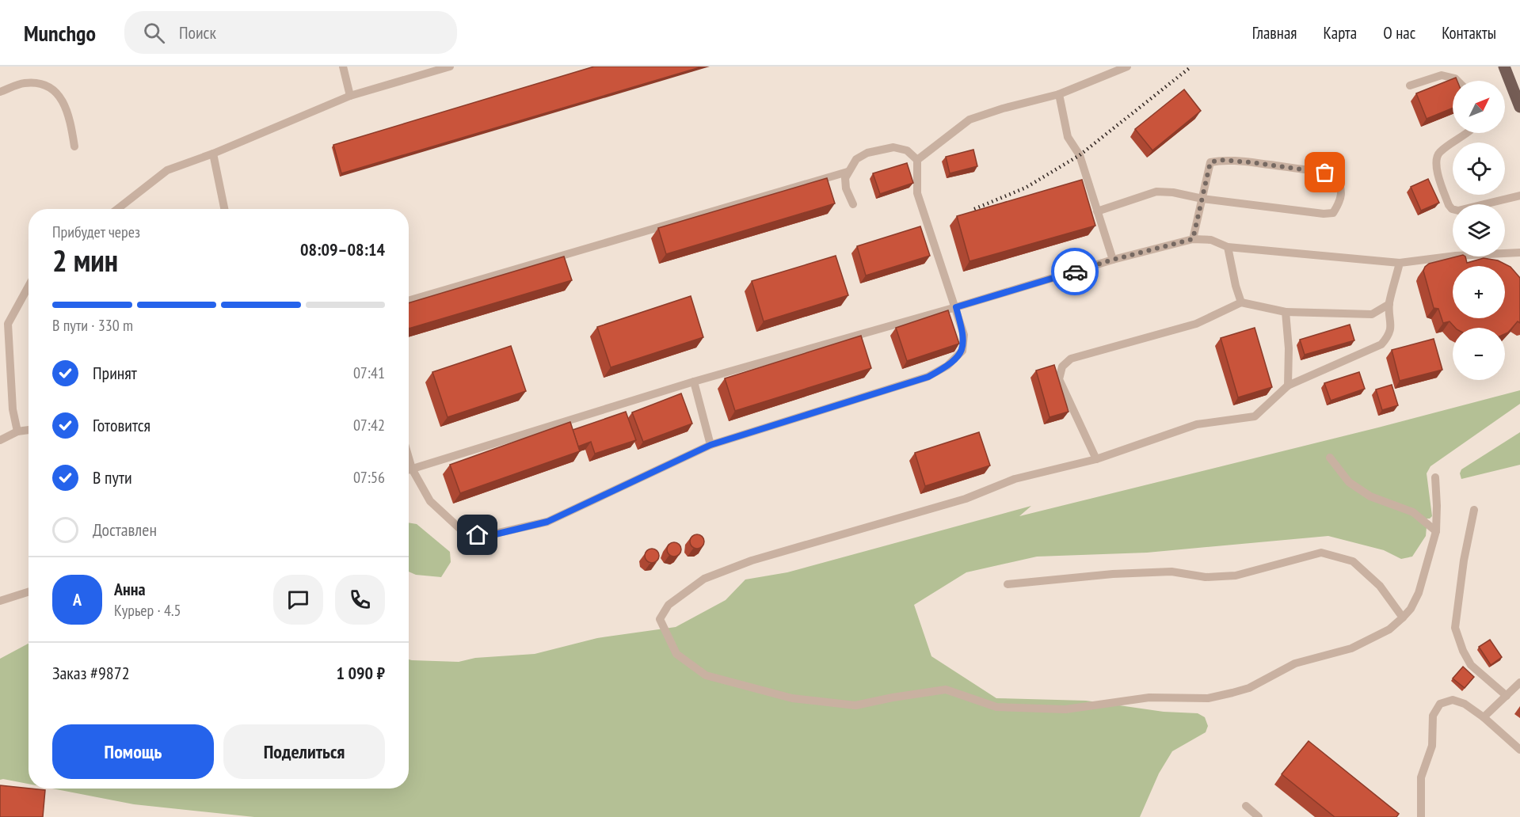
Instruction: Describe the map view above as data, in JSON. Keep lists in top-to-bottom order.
{
  "north": "top right",
  "page": {
    "header": "Munchgo",
    "search": "Поиск",
    "nav": [
      "Главная",
      "Карта",
      "О нас",
      "Контакты"
    ],
    "map_buttons": ["+", "−"],
    "heading": ["2 мин", "Прибудет через", "08:09–08:14"],
    "panel": [
      "Анна",
      "Курьер · 4.5",
      "Заказ #9872",
      "1 090 ₽"
    ],
    "bar": "В пути · 330 m",
    "list": [
      ["Принят", "07:41"],
      ["Готовится", "07:42"],
      ["В пути", "07:56"],
      "Доставлен"
    ],
    "round": "А",
    "buttons": ["Помощь", "Поделиться"]
  }
}
